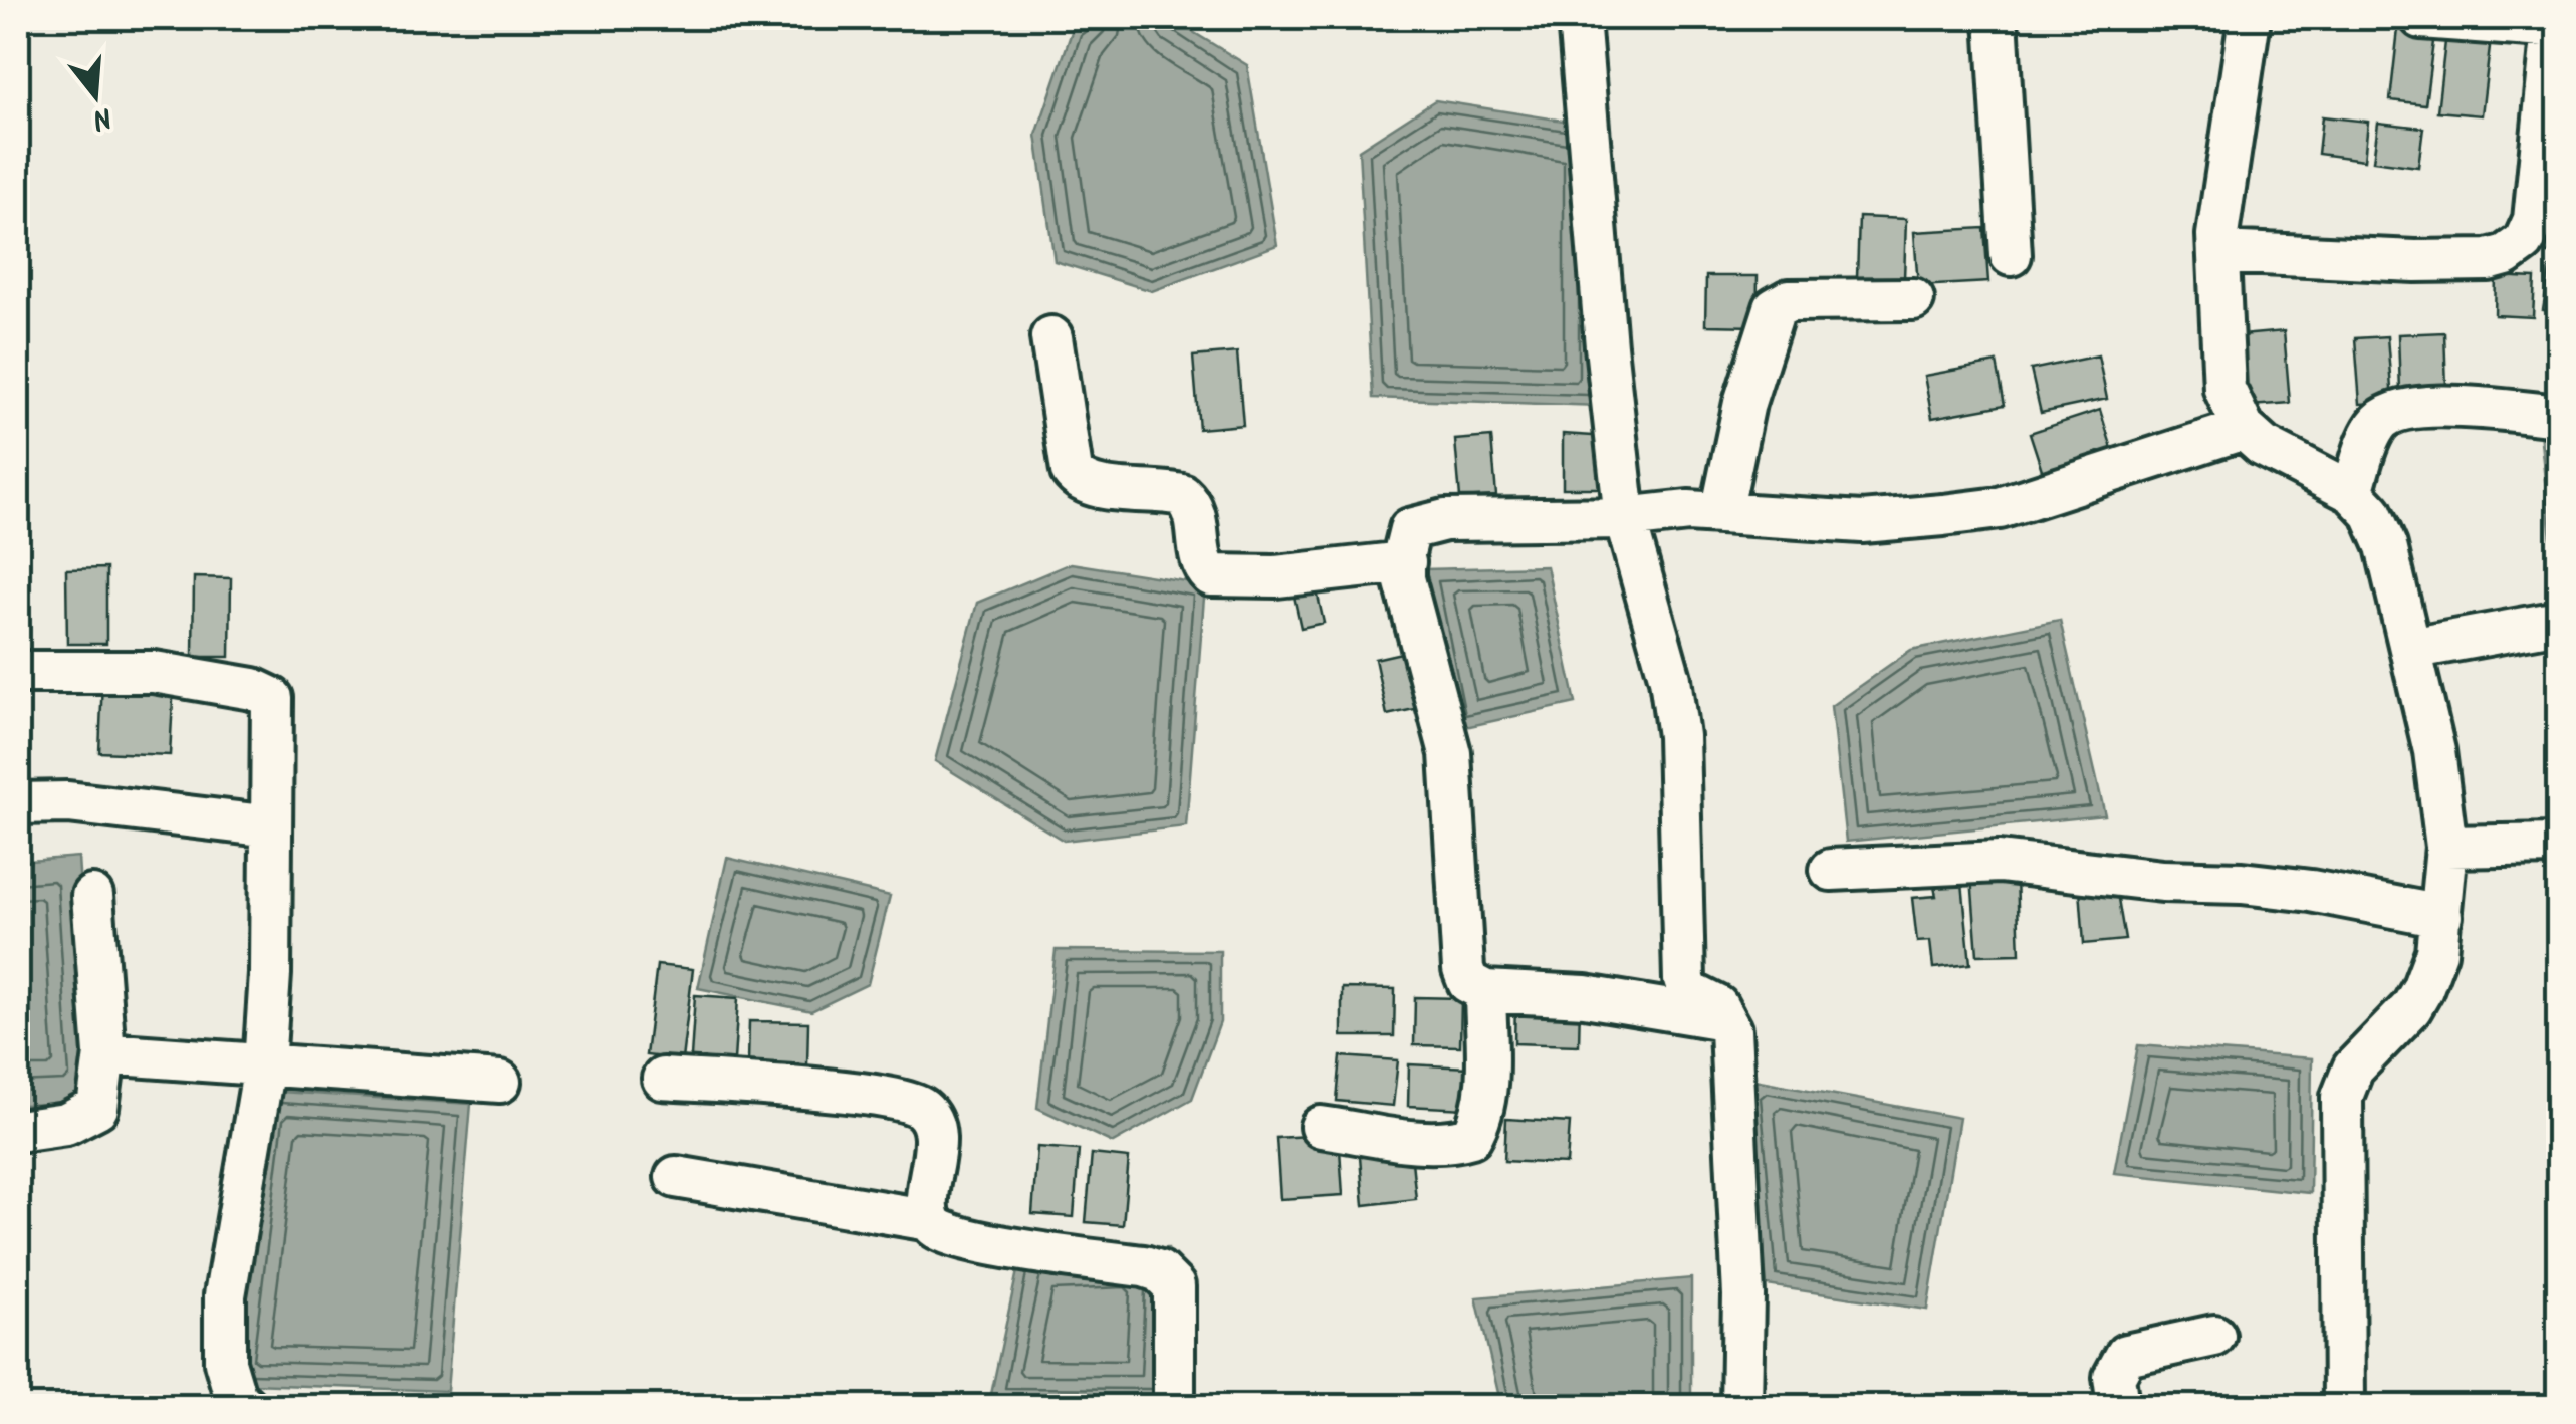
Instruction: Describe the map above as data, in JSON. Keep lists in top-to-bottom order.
{
  "north": "bottom"
}
